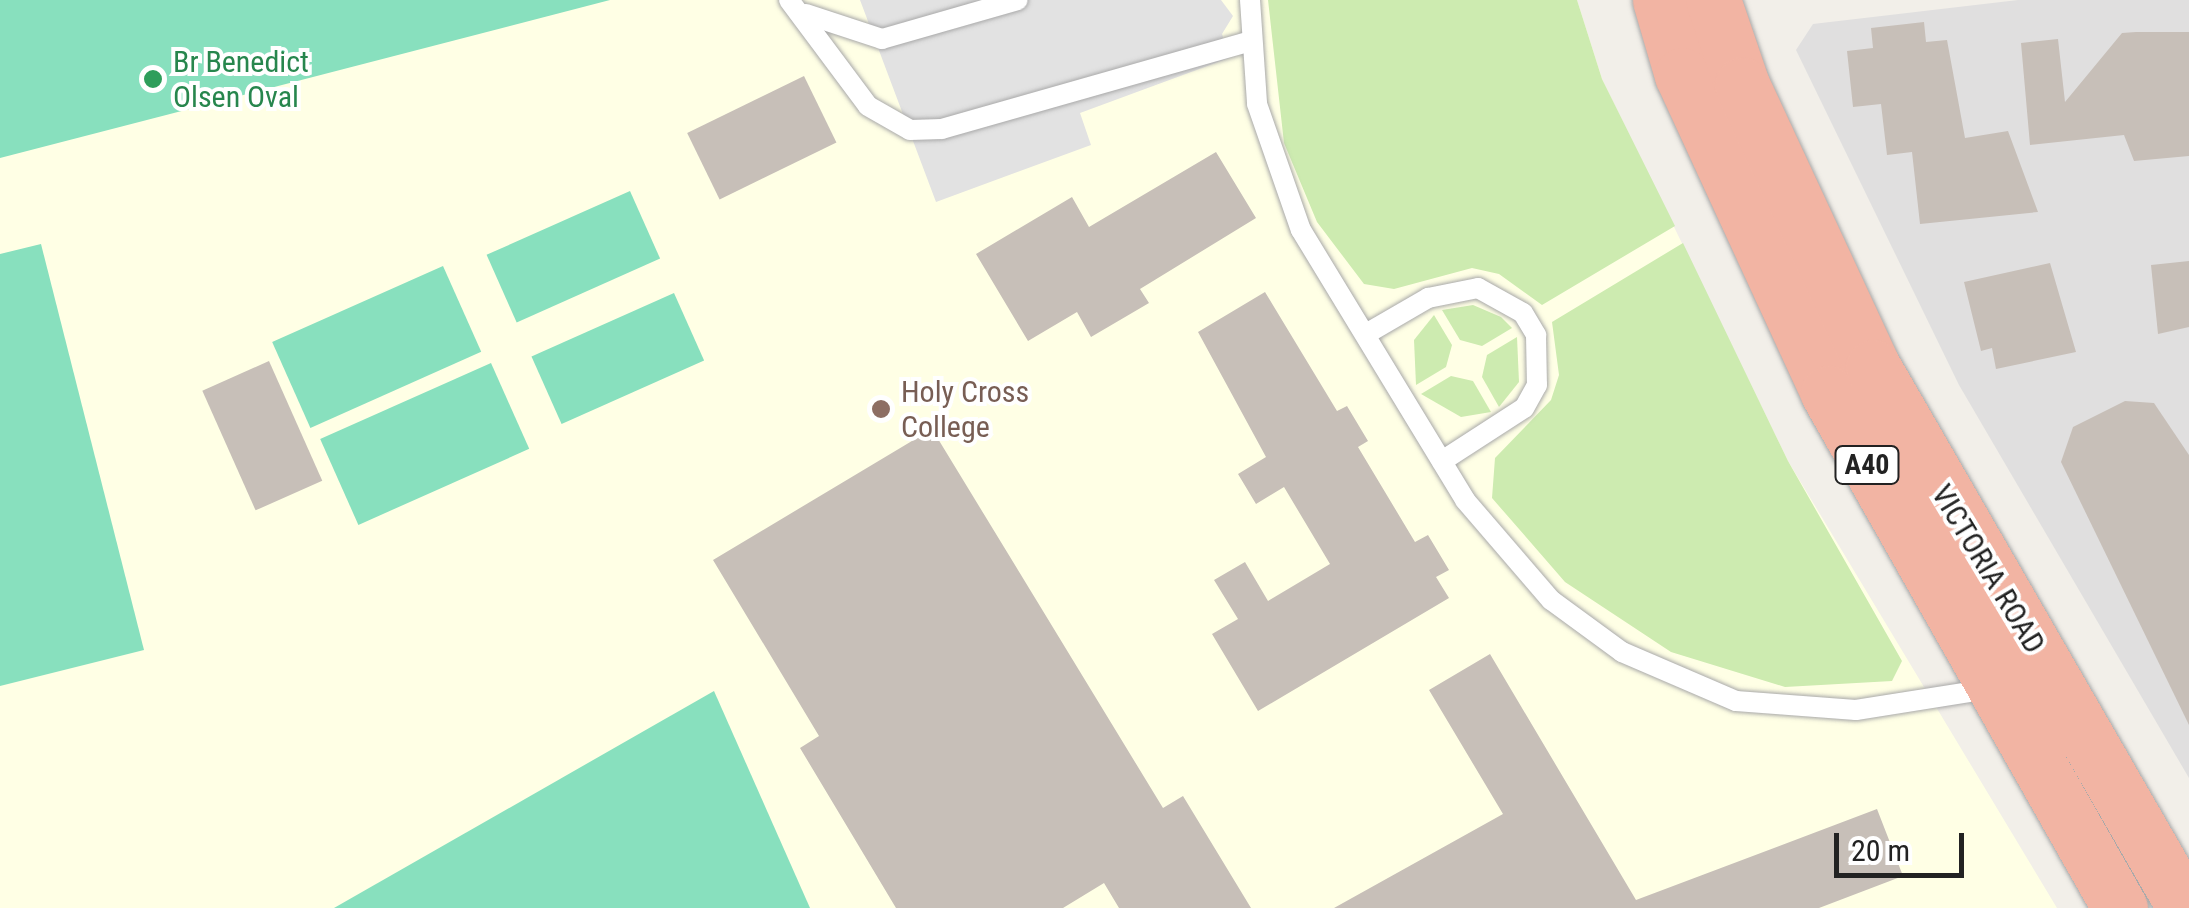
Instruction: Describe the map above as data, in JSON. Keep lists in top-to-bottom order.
{
  "streets": {
    "highway": ["A40", "VICTORIA ROAD"]
  },
  "places": ["Br Benedict Olsen Oval", "Holy Cross College"],
  "scale_bar": "20 m"
}
